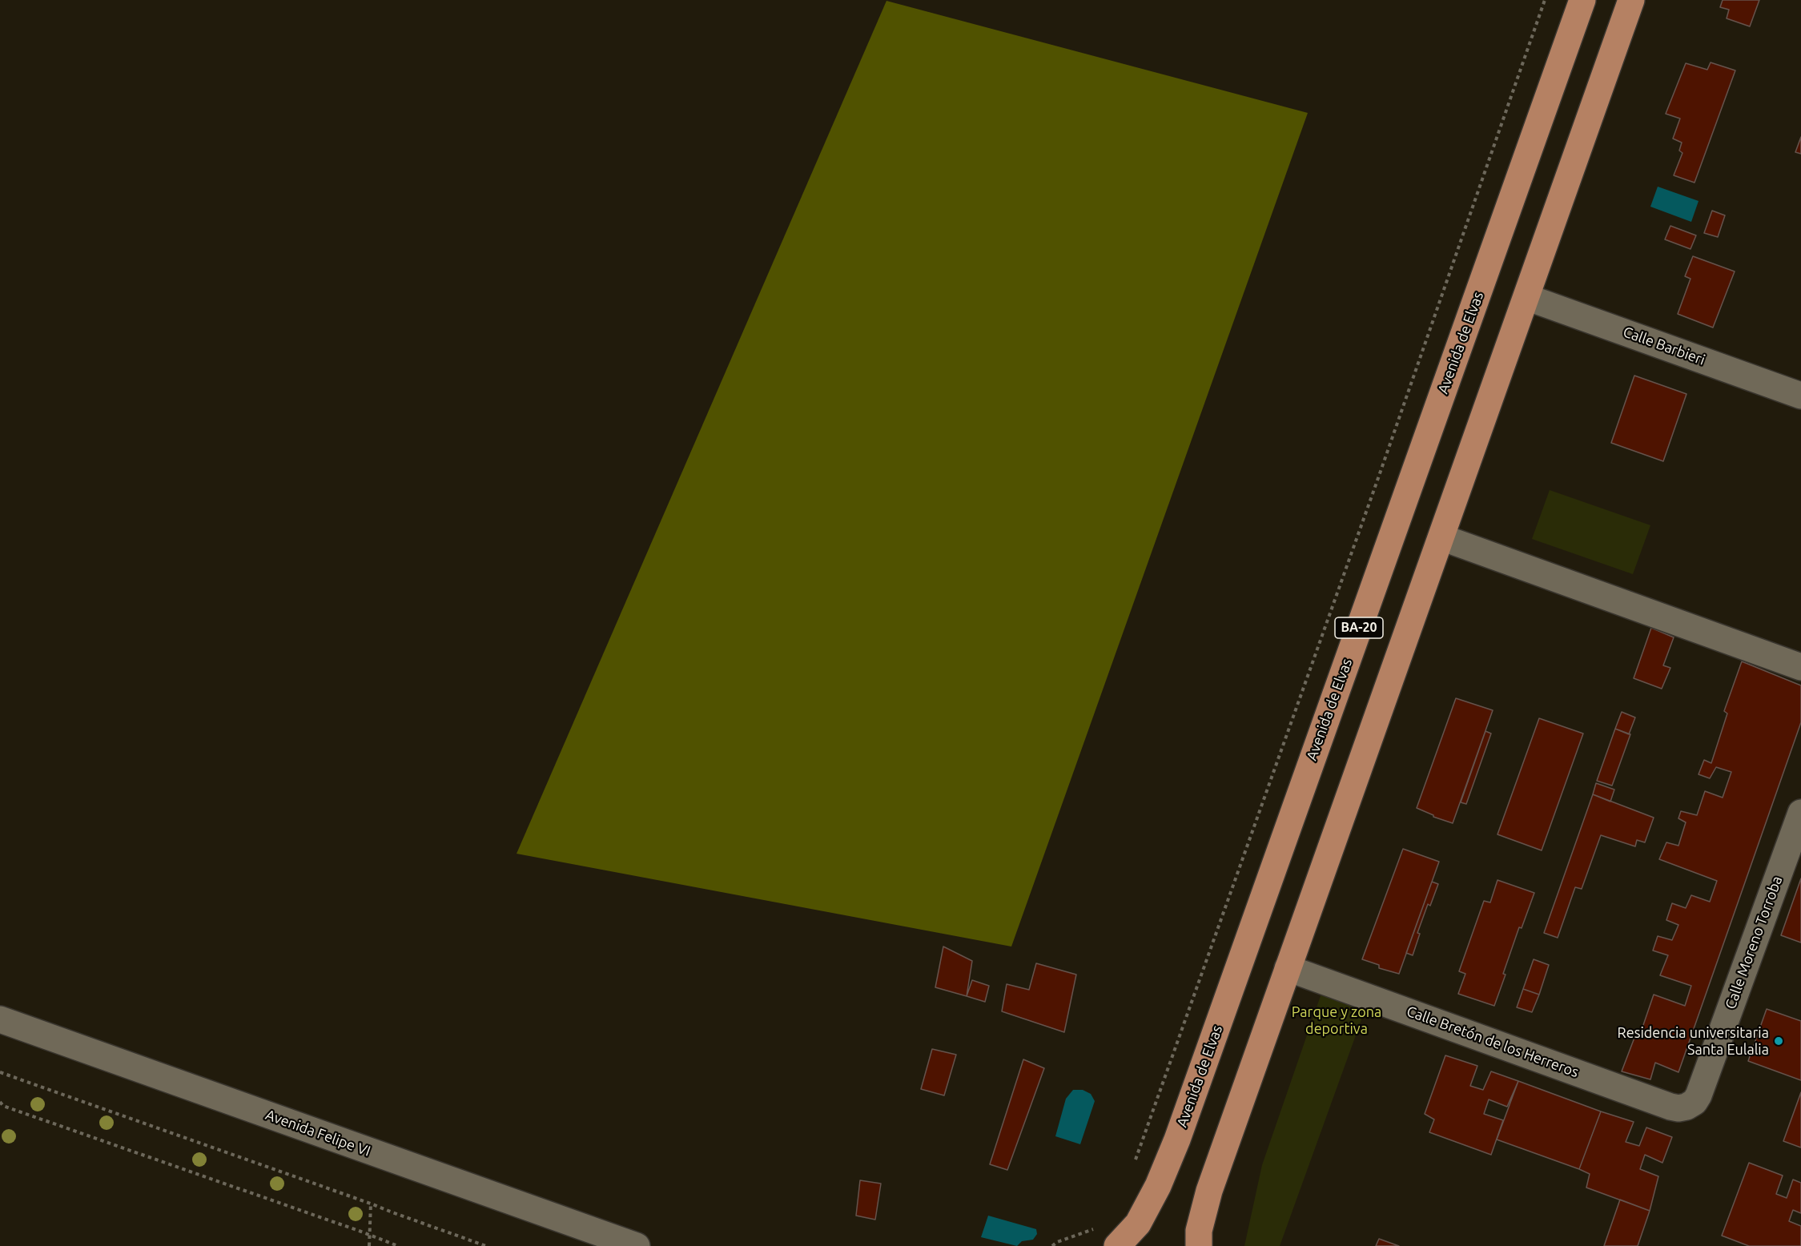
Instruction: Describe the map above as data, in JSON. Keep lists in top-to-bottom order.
{
  "streets": {
    "highway": ["Avenida de Elvas", "BA-20"],
    "street": [
      "Calle Barbieri",
      "Calle Moreno Torroba",
      "Calle Bretón de los Herreros",
      "Avenida Felipe VI"
    ]
  },
  "crossings": [
    ["Calle Barbieri", "BA-20"],
    ["BA-20", "Calle Bretón de los Herreros"],
    ["Calle Moreno Torroba", "Calle Bretón de los Herreros"]
  ],
  "parks": ["Parque y zona deportiva"],
  "places": ["Residencia universitaria Santa Eulalia"]
}
